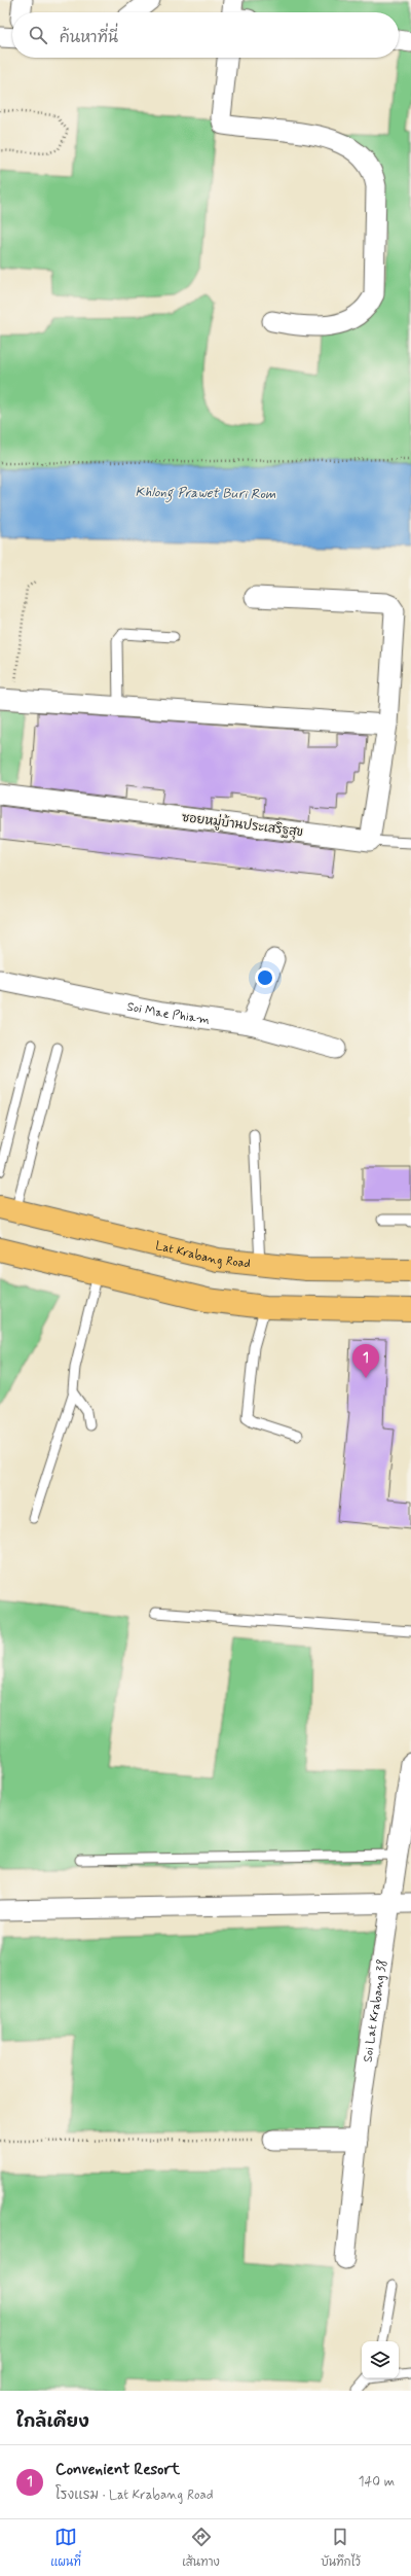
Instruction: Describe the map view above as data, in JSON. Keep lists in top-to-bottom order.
{
  "streets": {
    "main road": ["Lat Krabang Road"],
    "street": ["ซอยหมู่บ้านประเสริฐสุข", "Soi Mae Phiam", "Soi Lat Krabang 38"]
  },
  "water": ["Khlong Prawet Buri Rom"],
  "page": {
    "search": "ค้นหาที่นี่",
    "pins": "1",
    "heading": "ใกล้เคียง",
    "list": [
      {
        "mark": "1",
        "name": "Convenient Resort",
        "note": "โรงแรม · Lat Krabang Road",
        "value": "140 m"
      }
    ],
    "nav": ["แผนที่", "เส้นทาง", "บันทึกไว้"]
  }
}
